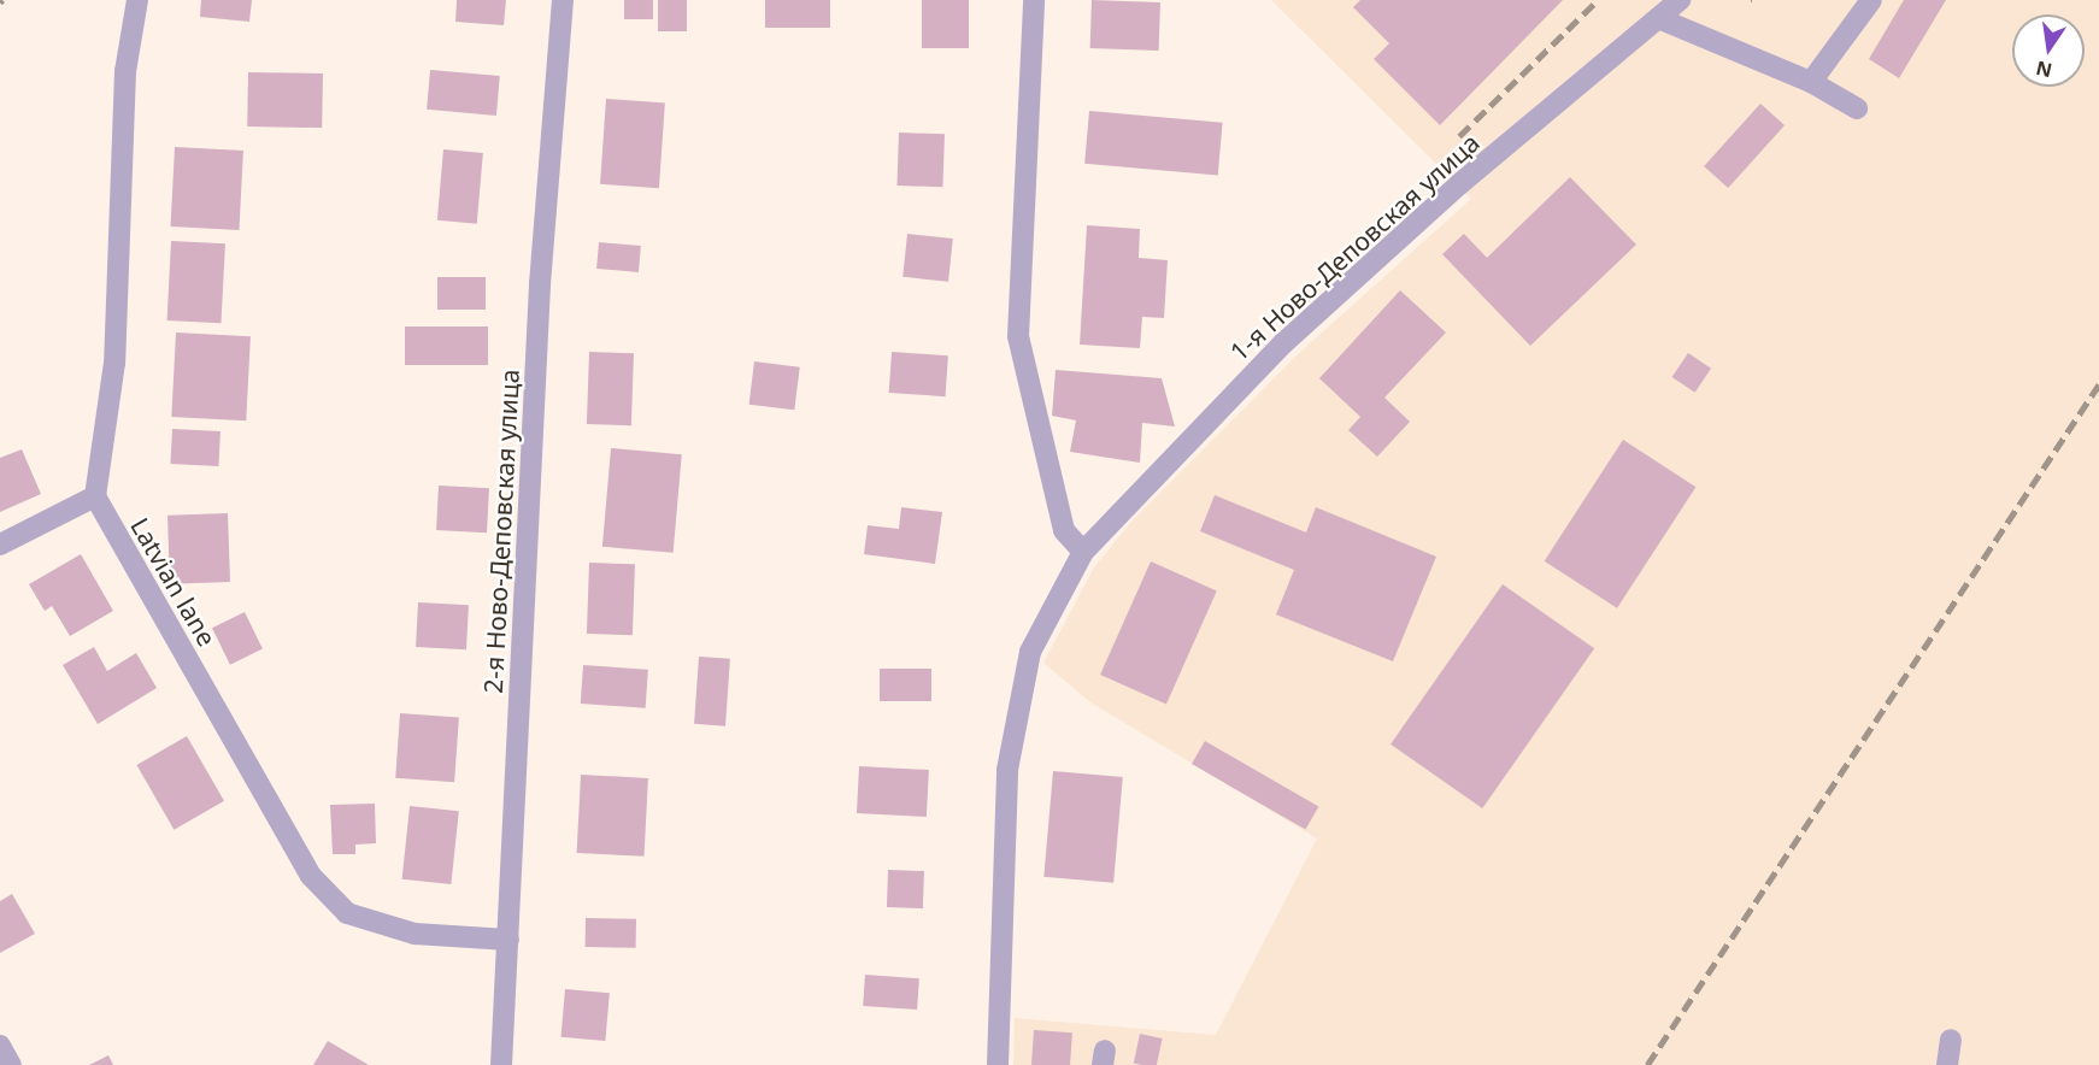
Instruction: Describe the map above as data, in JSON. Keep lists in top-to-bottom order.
{
  "streets": {
    "street": ["1-я Ново-Деповская улица", "2-я Ново-Деповская улица", "Latvian lane"]
  },
  "crossings": [
    ["2-я Ново-Деповская улица", "Latvian lane"]
  ],
  "north": "bottom"
}
